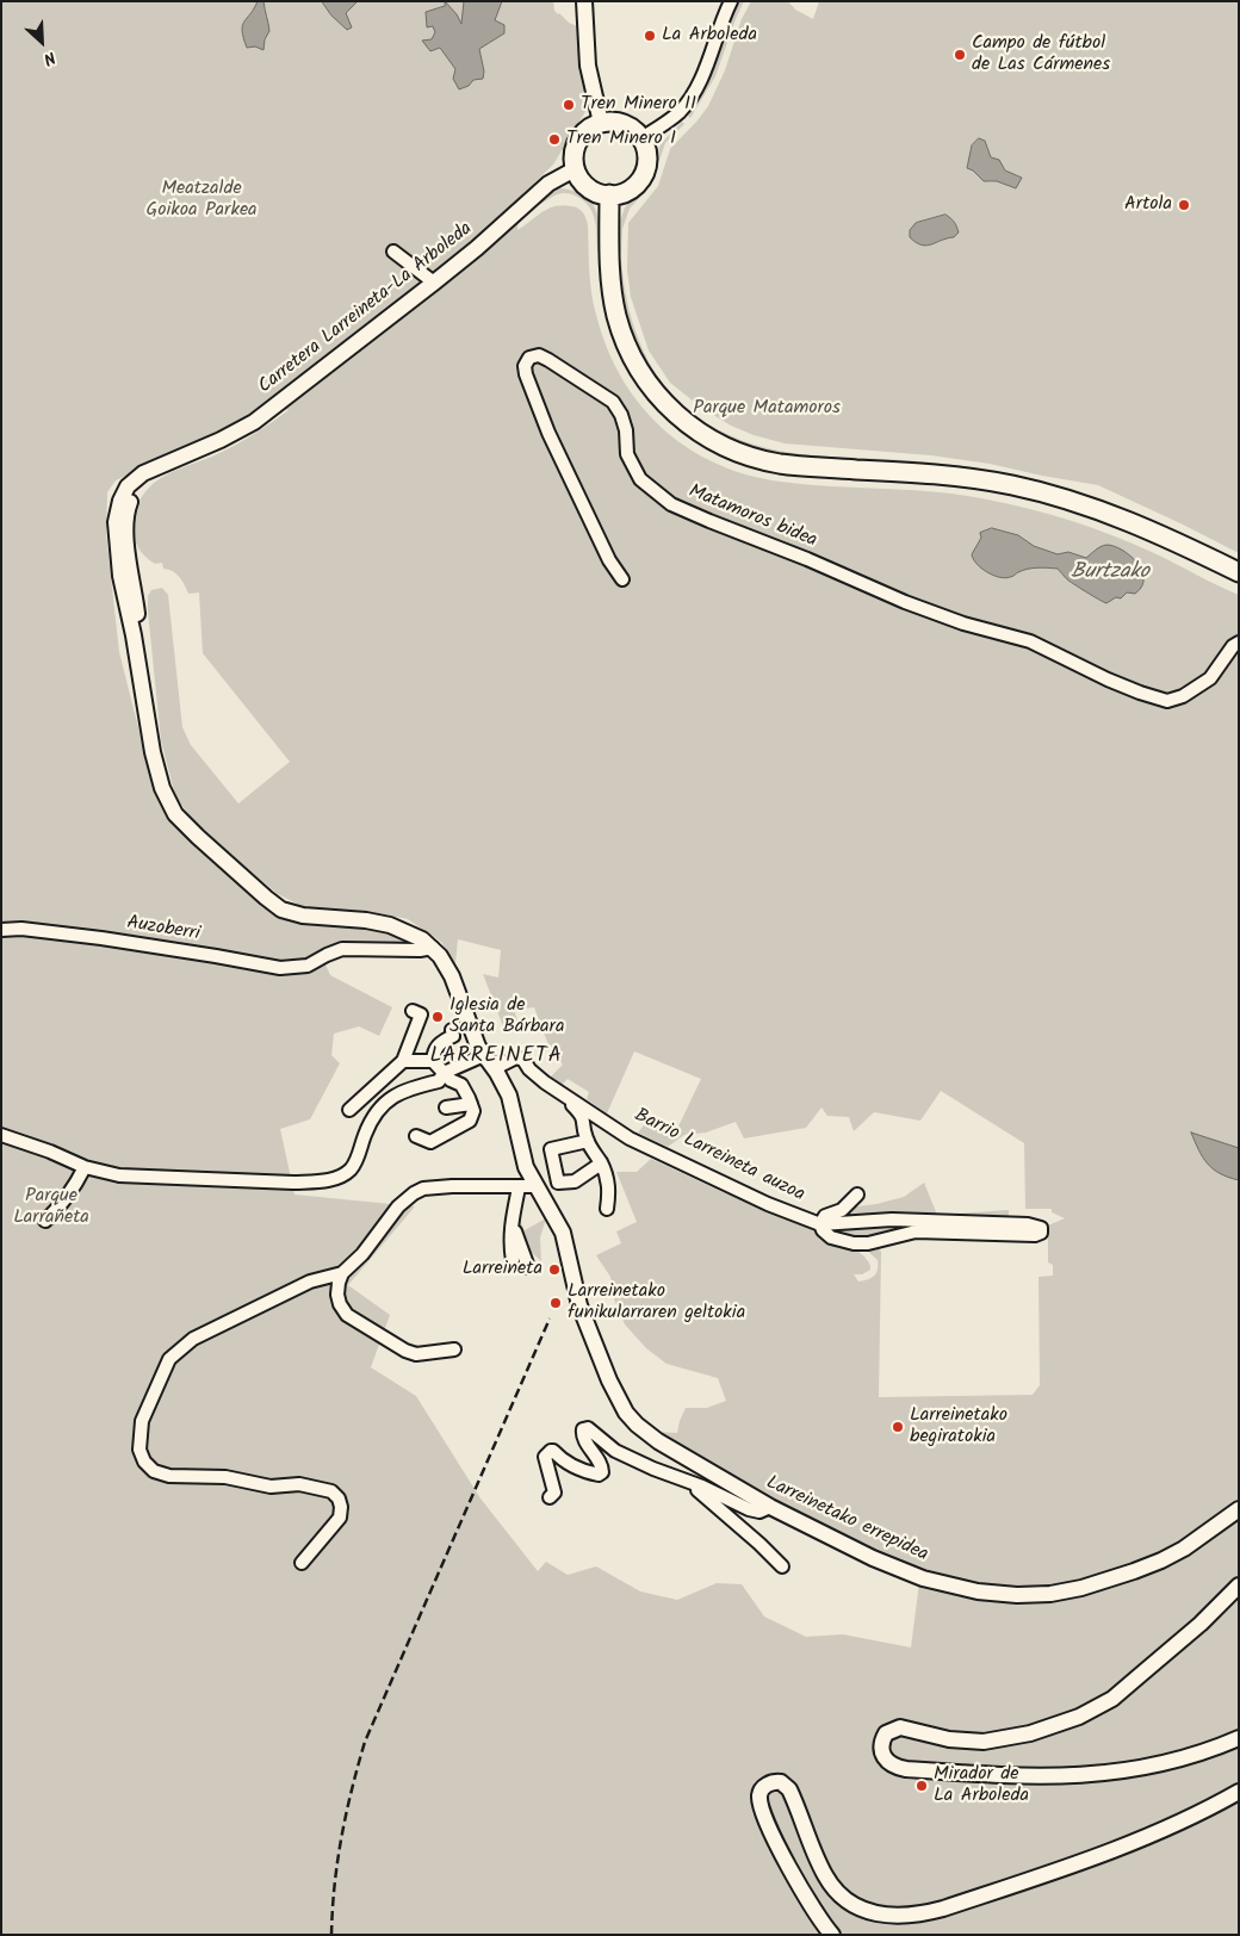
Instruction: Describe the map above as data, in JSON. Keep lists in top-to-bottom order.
{
  "streets": {
    "street": [
      "Carretera Larreineta-La Arboleda",
      "Matamoros bidea",
      "Auzoberri",
      "Barrio Larreineta auzoa",
      "Larreinetako errepidea"
    ]
  },
  "crossings": [
    ["Carretera Larreineta-La Arboleda", "Auzoberri"]
  ],
  "districts": ["LARREINETA"],
  "water": ["Burtzako"],
  "parks": ["Meatzalde Goikoa Parkea", "Parque Matamoros", "Parque Larrañeta"],
  "places": [
    "La Arboleda",
    "Campo de fútbol de Las Cármenes",
    "Tren Minero II",
    "Tren Minero I",
    "Artola",
    "Iglesia de Santa Bárbara",
    "Larreineta",
    "Larreinetako funikularraren geltokia",
    "Larreinetako begiratokia",
    "Mirador de La Arboleda"
  ],
  "north": "bottom right"
}
